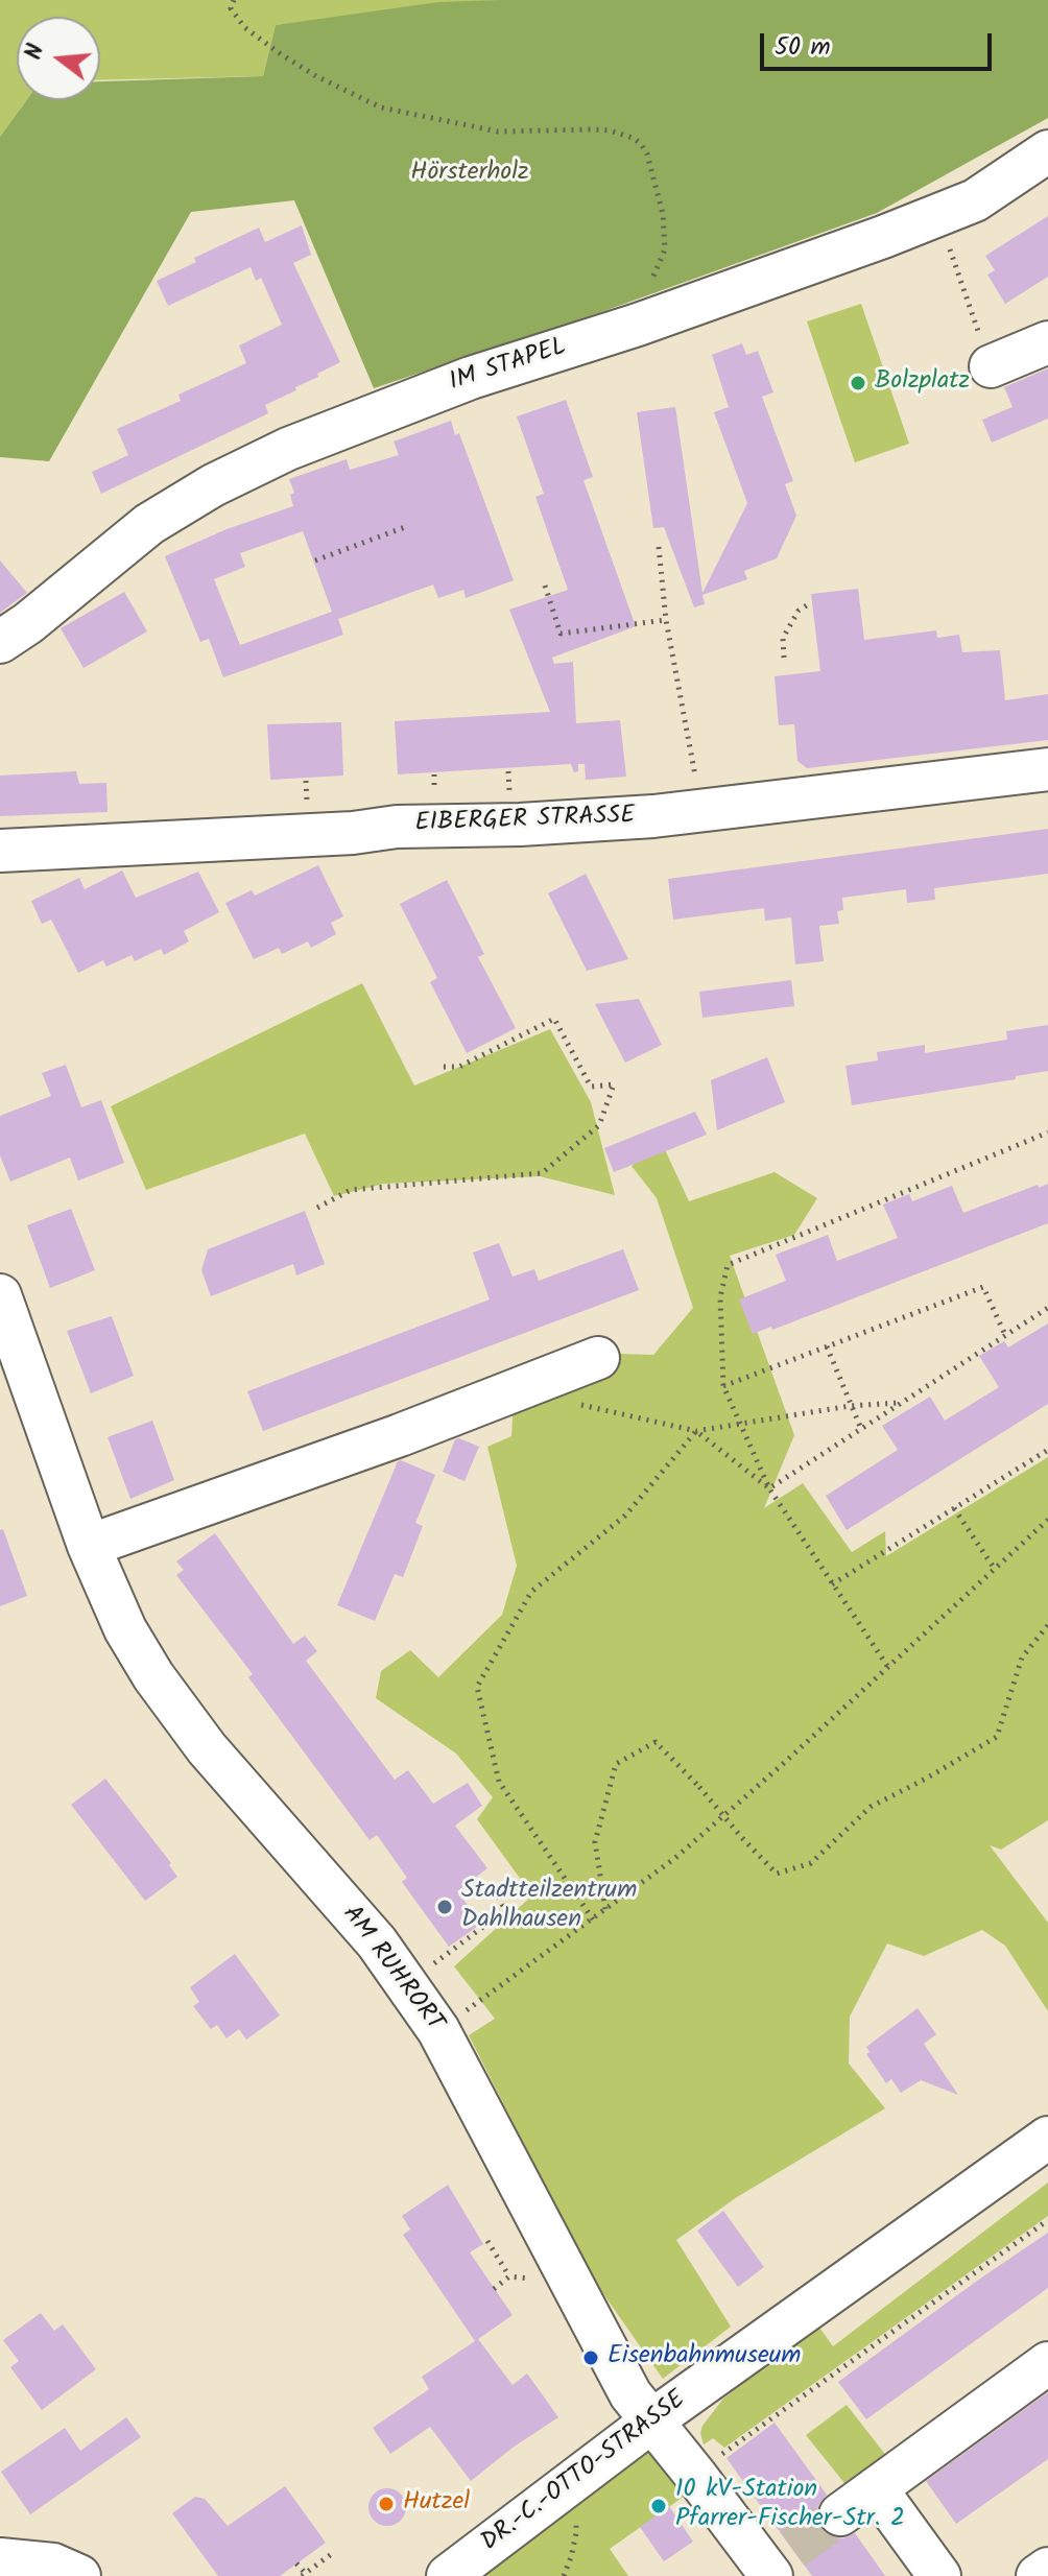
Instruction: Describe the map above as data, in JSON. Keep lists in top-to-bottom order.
{
  "streets": {
    "street": [
      "IM STAPEL",
      "EIBERGER STRASSE",
      "AM RUHRORT",
      "DR.-C.-OTTO-STRASSE"
    ]
  },
  "crossings": [
    ["AM RUHRORT", "DR.-C.-OTTO-STRASSE"]
  ],
  "parks": ["Hörsterholz"],
  "places": [
    "Bolzplatz",
    "Stadtteilzentrum Dahlhausen",
    "Eisenbahnmuseum",
    "Hutzel",
    "10 kV-Station Pfarrer-Fischer-Str. 2"
  ],
  "scale_bar": "50 m",
  "north": "left"
}
